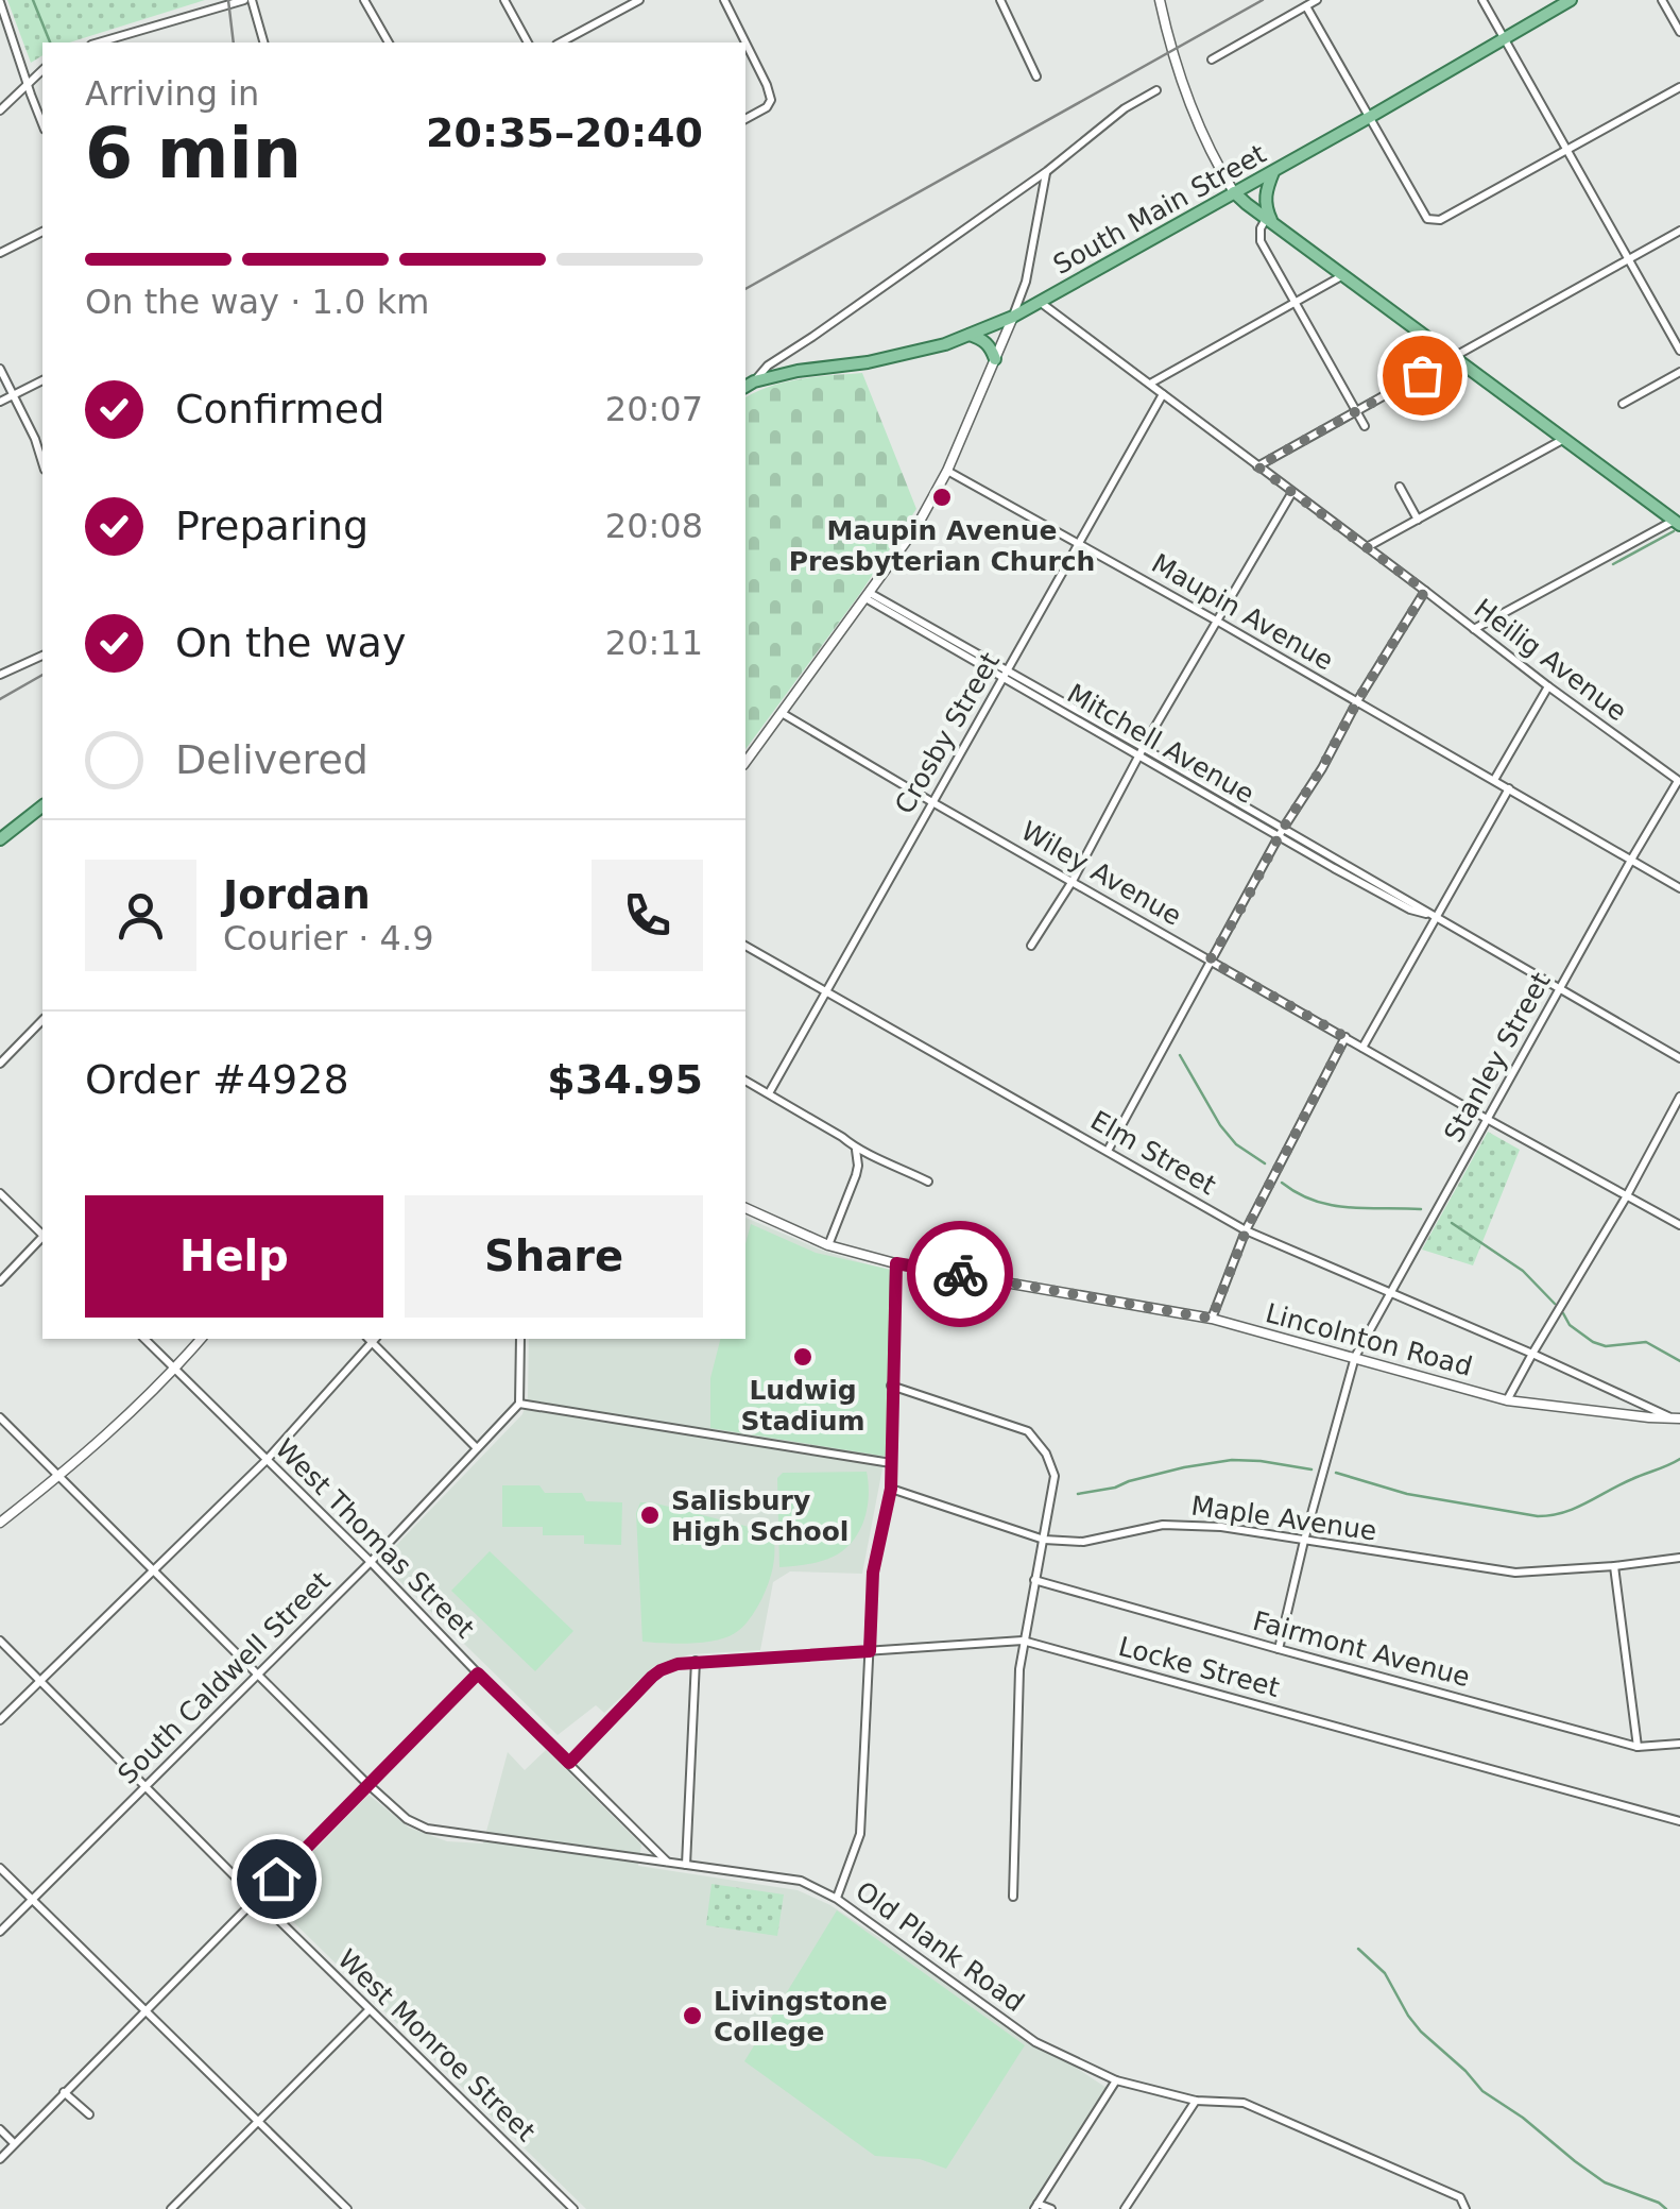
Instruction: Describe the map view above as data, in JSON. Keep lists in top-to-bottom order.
{
  "streets": {
    "main road": ["South Main Street"],
    "street": [
      "Maupin Avenue",
      "Heilig Avenue",
      "Crosby Street",
      "Mitchell Avenue",
      "Wiley Avenue",
      "Stanley Street",
      "Elm Street",
      "Lincolnton Road",
      "Maple Avenue",
      "West Thomas Street",
      "Fairmont Avenue",
      "Locke Street",
      "South Caldwell Street",
      "Old Plank Road",
      "West Monroe Street"
    ]
  },
  "crossings": [
    ["South Main Street", "Heilig Avenue"],
    ["Maupin Avenue", "Crosby Street"],
    ["Maupin Avenue", "Stanley Street"],
    ["Heilig Avenue", "Crosby Street"],
    ["Heilig Avenue", "Stanley Street"],
    ["Crosby Street", "Mitchell Avenue"],
    ["Crosby Street", "Wiley Avenue"],
    ["Crosby Street", "Elm Street"],
    ["Mitchell Avenue", "Stanley Street"],
    ["Wiley Avenue", "Stanley Street"],
    ["Stanley Street", "Elm Street"],
    ["Stanley Street", "Lincolnton Road"],
    ["Stanley Street", "Maple Avenue"],
    ["Stanley Street", "Fairmont Avenue"],
    ["Elm Street", "Lincolnton Road"],
    ["West Thomas Street", "South Caldwell Street"],
    ["West Thomas Street", "Old Plank Road"],
    ["South Caldwell Street", "Old Plank Road"],
    ["South Caldwell Street", "West Monroe Street"]
  ],
  "places": [
    "Maupin Avenue Presbyterian Church",
    "Ludwig Stadium",
    "Salisbury High School",
    "Livingstone College"
  ],
  "page": {
    "heading": ["6 min", "Arriving in", "20:35–20:40"],
    "panel": [
      "Jordan",
      "Courier · 4.9",
      "Order #4928",
      "$34.95"
    ],
    "bar": "On the way · 1.0 km",
    "list": [
      ["Confirmed", "20:07"],
      ["Preparing", "20:08"],
      ["On the way", "20:11"],
      "Delivered"
    ],
    "buttons": ["Help", "Share"]
  }
}
